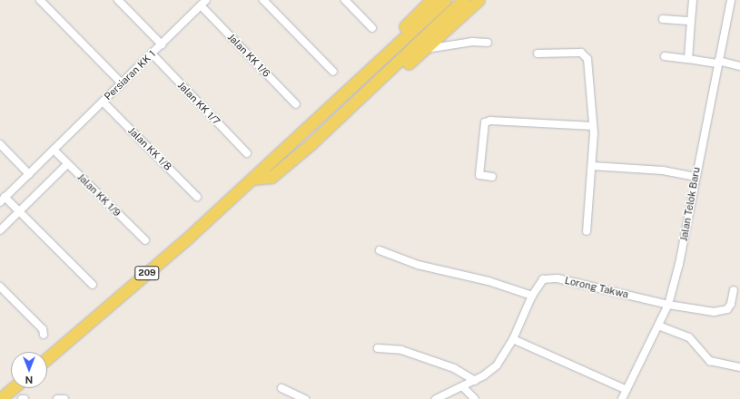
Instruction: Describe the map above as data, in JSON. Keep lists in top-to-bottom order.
{
  "streets": {
    "main road": ["209"],
    "street": [
      "Jalan KK 1/6",
      "Persiaran KK 1",
      "Jalan KK 1/7",
      "Jalan KK 1/8",
      "Jalan KK 1/9",
      "Jalan Telok Baru",
      "Lorong Takwa"
    ]
  },
  "crossings": [
    ["Jalan KK 1/6", "Persiaran KK 1"],
    ["Persiaran KK 1", "Jalan KK 1/7"],
    ["Persiaran KK 1", "Jalan KK 1/8"],
    ["Persiaran KK 1", "Jalan KK 1/9"],
    ["Jalan Telok Baru", "Lorong Takwa"]
  ],
  "north": "bottom"
}
